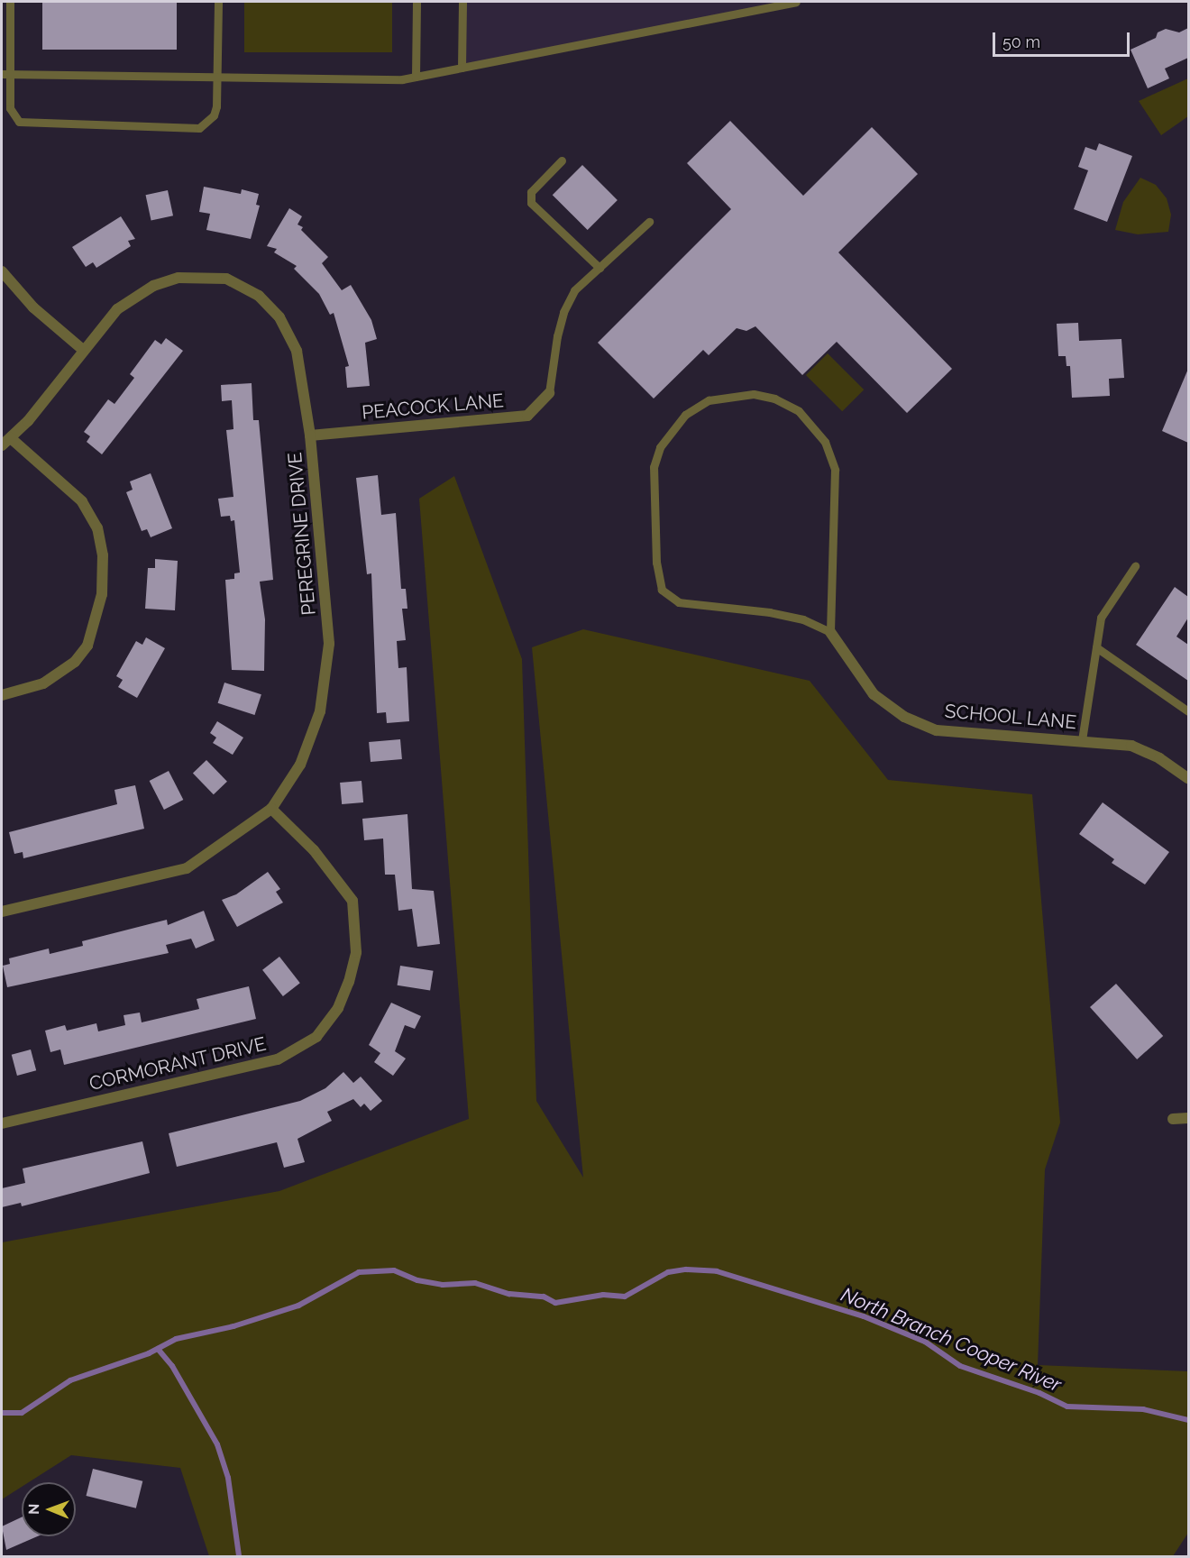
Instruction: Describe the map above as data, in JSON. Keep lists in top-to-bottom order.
{
  "streets": {
    "street": [
      "PEACOCK LANE",
      "PEREGRINE DRIVE",
      "SCHOOL LANE",
      "CORMORANT DRIVE"
    ]
  },
  "crossings": [
    ["PEACOCK LANE", "PEREGRINE DRIVE"],
    ["PEREGRINE DRIVE", "CORMORANT DRIVE"]
  ],
  "water": ["North Branch Cooper River"],
  "scale_bar": "50 m",
  "north": "left"
}
